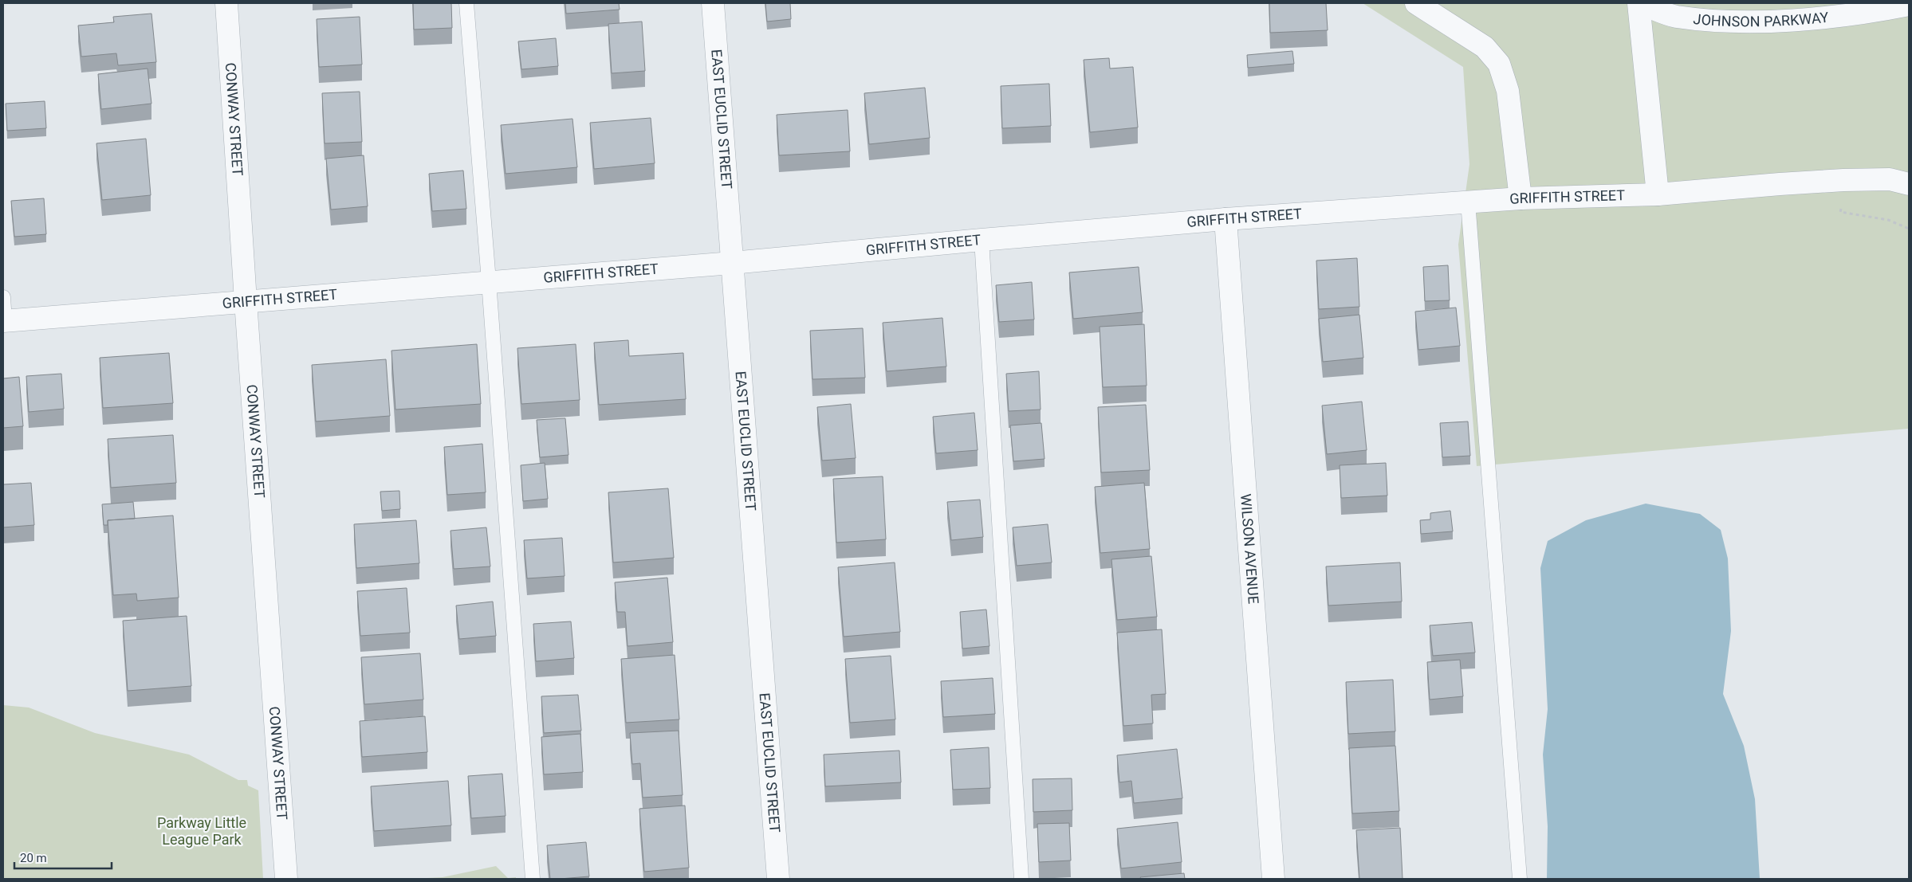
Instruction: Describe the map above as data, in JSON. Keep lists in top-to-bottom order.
{
  "streets": {
    "street": [
      "JOHNSON PARKWAY",
      "CONWAY STREET",
      "EAST EUCLID STREET",
      "GRIFFITH STREET",
      "WILSON AVENUE"
    ]
  },
  "crossings": [
    ["CONWAY STREET", "GRIFFITH STREET"],
    ["EAST EUCLID STREET", "GRIFFITH STREET"],
    ["GRIFFITH STREET", "WILSON AVENUE"]
  ],
  "parks": ["Parkway Little League Park"],
  "scale_bar": "20 m"
}
